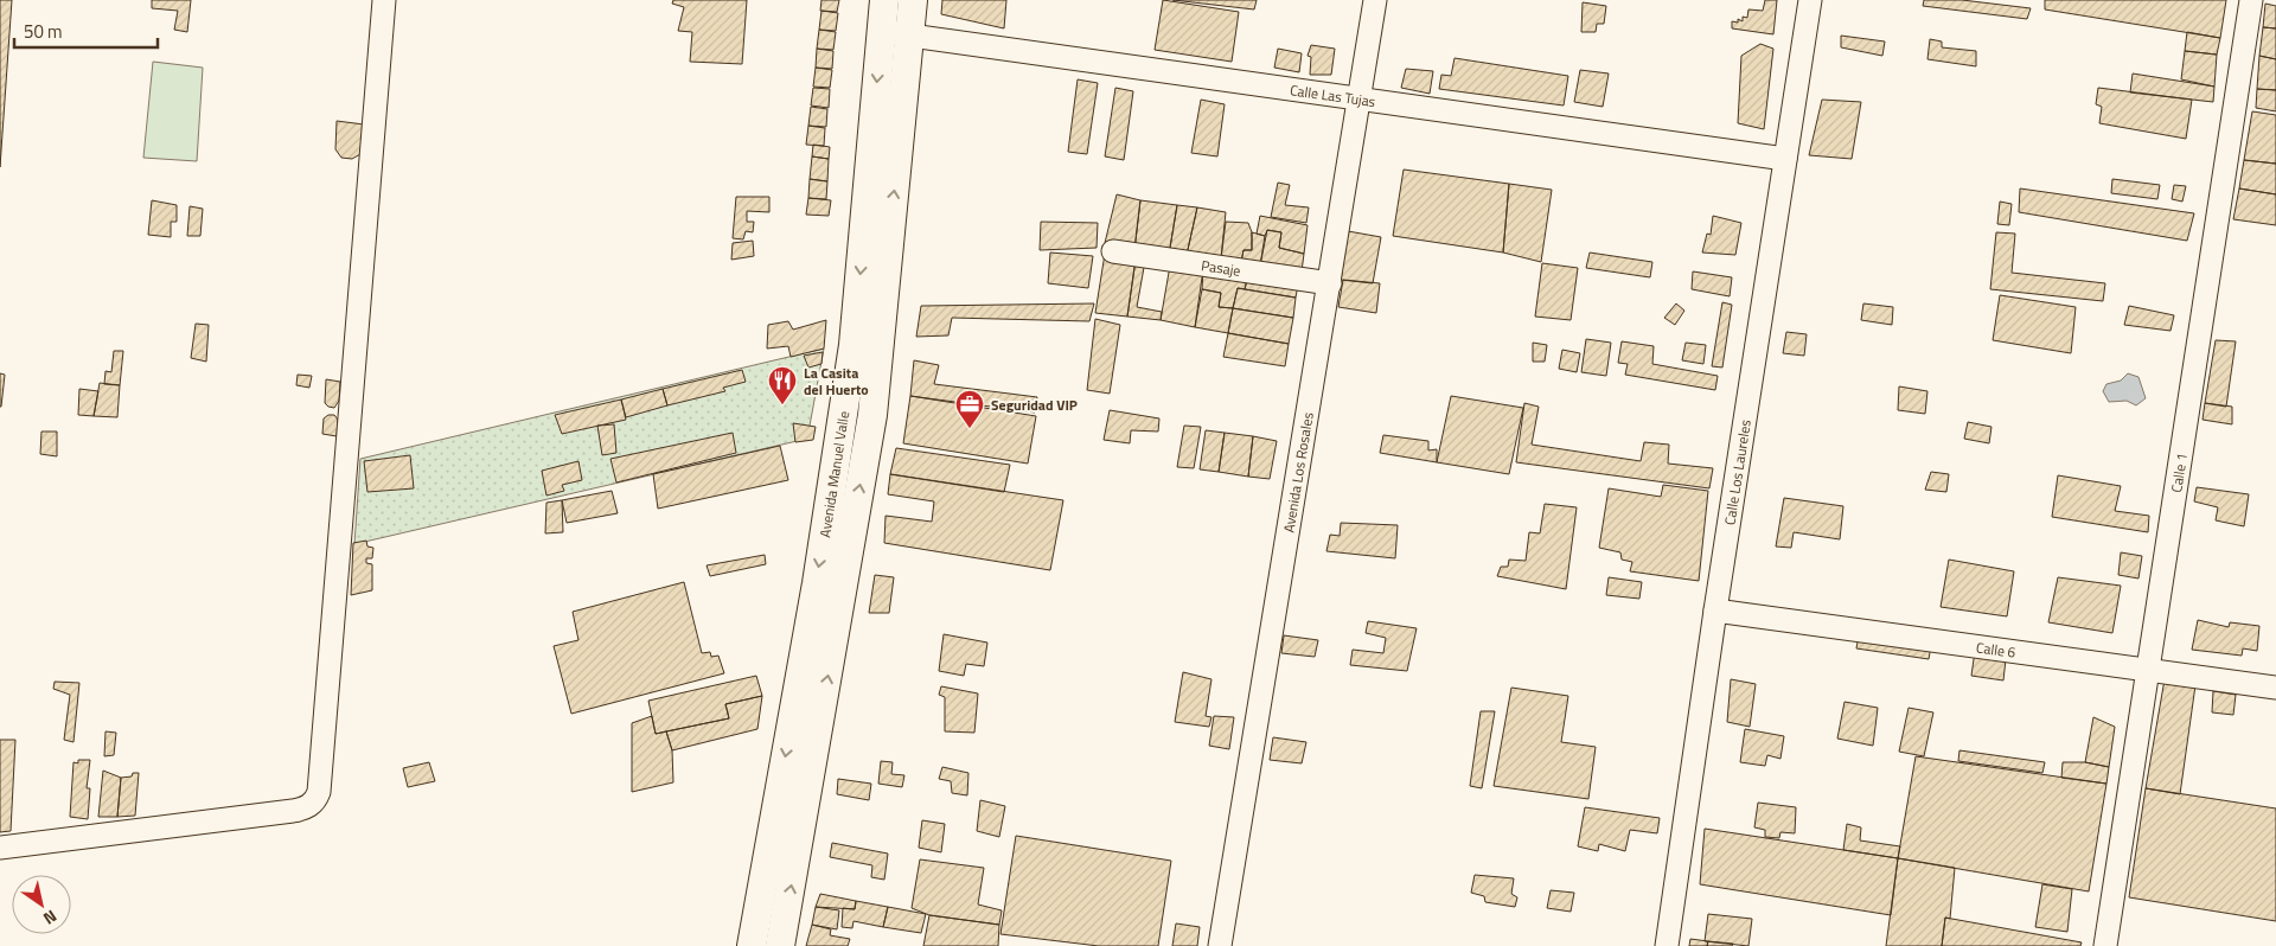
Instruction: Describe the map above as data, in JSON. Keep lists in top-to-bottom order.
{
  "streets": {
    "main road": ["Avenida Manuel Valle"],
    "street": [
      "Calle Las Tujas",
      "Pasaje",
      "Avenida Los Rosales",
      "Calle Los Laureles",
      "Calle 1",
      "Calle 6"
    ]
  },
  "crossings": [
    ["Calle Las Tujas", "Avenida Los Rosales"],
    ["Calle Las Tujas", "Calle Los Laureles"],
    ["Calle Las Tujas", "Avenida Manuel Valle"],
    ["Pasaje", "Avenida Los Rosales"],
    ["Calle Los Laureles", "Calle 6"],
    ["Calle 1", "Calle 6"]
  ],
  "places": {
    "restaurant": ["La Casita del Huerto"],
    "office": ["Seguridad VIP"]
  },
  "scale_bar": "50 m",
  "north": "bottom right"
}
